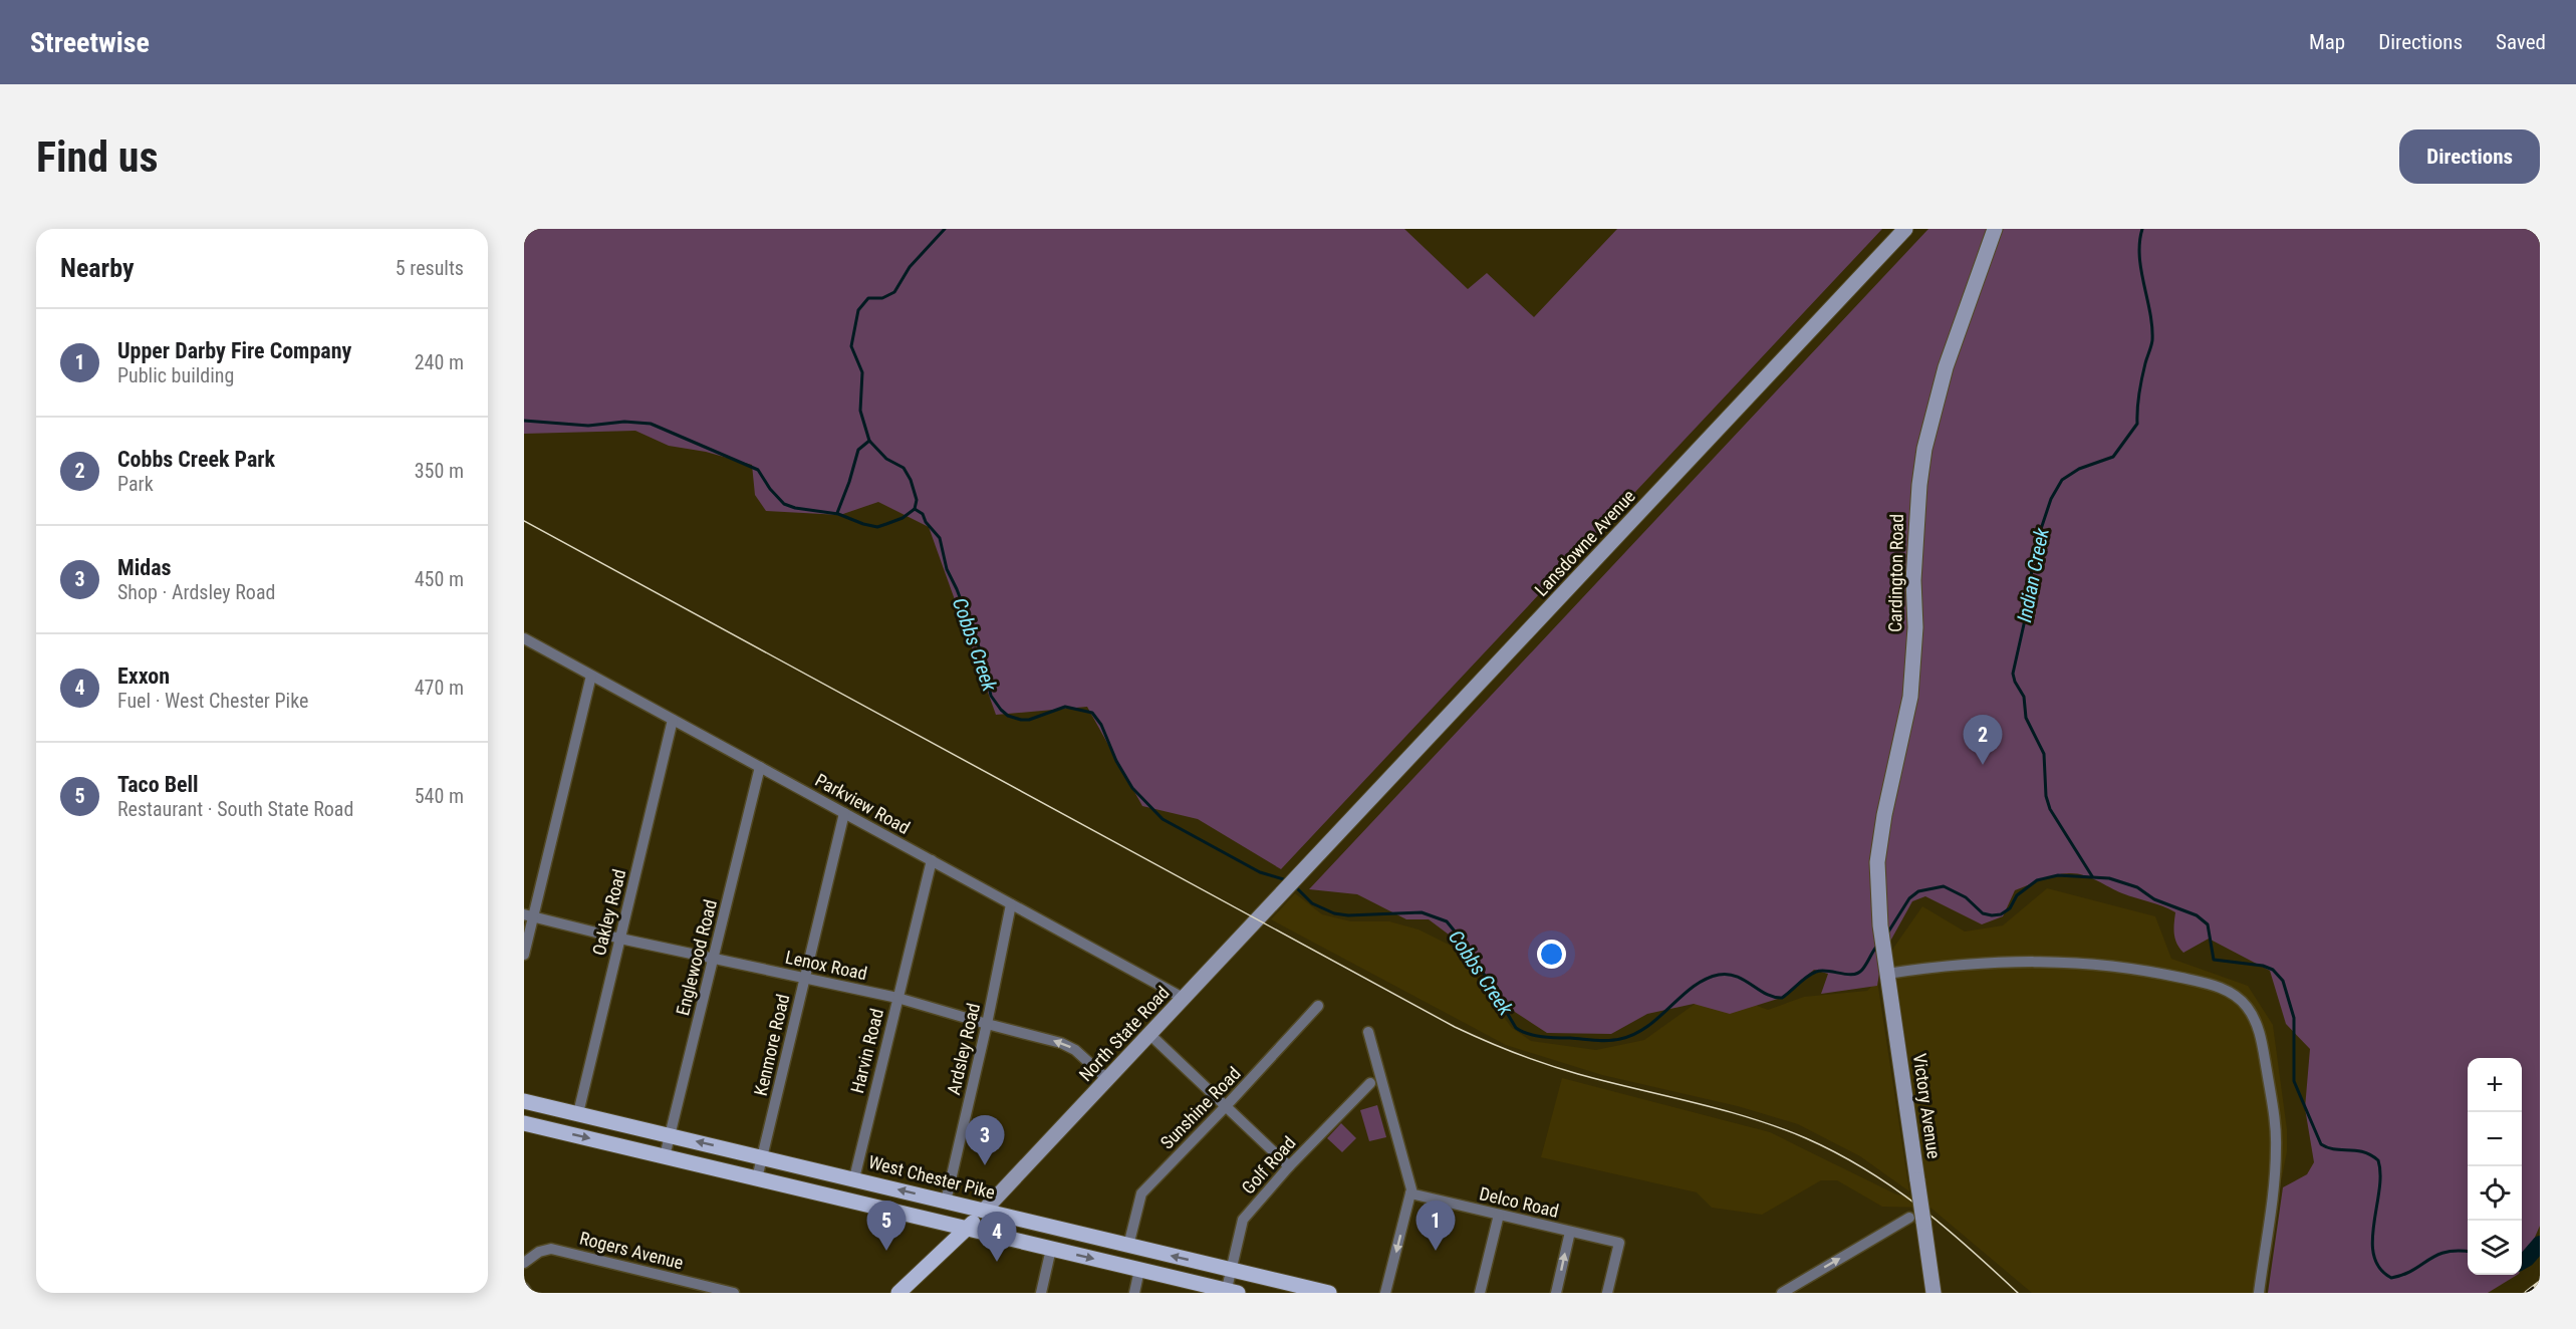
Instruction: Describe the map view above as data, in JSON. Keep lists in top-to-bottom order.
{
  "streets": {
    "main road": [
      "Lansdowne Avenue",
      "Cardington Road",
      "North State Road",
      "Victory Avenue",
      "West Chester Pike"
    ],
    "street": [
      "Parkview Road",
      "Oakley Road",
      "Englewood Road",
      "Lenox Road",
      "Kenmore Road",
      "Ardsley Road",
      "Harvin Road",
      "Sunshine Road",
      "Golf Road",
      "Delco Road",
      "Rogers Avenue"
    ]
  },
  "crossings": [
    ["Lansdowne Avenue", "North State Road"],
    ["Cardington Road", "Victory Avenue"],
    ["Parkview Road", "Oakley Road"],
    ["Parkview Road", "Englewood Road"],
    ["Parkview Road", "North State Road"],
    ["Parkview Road", "Kenmore Road"],
    ["Parkview Road", "Ardsley Road"],
    ["Parkview Road", "Harvin Road"],
    ["Oakley Road", "Lenox Road"],
    ["Oakley Road", "West Chester Pike"],
    ["Englewood Road", "Lenox Road"],
    ["Englewood Road", "West Chester Pike"],
    ["Lenox Road", "North State Road"],
    ["Lenox Road", "Kenmore Road"],
    ["Lenox Road", "Ardsley Road"],
    ["Lenox Road", "Harvin Road"],
    ["North State Road", "West Chester Pike"],
    ["Kenmore Road", "West Chester Pike"],
    ["Ardsley Road", "West Chester Pike"],
    ["Harvin Road", "West Chester Pike"],
    ["Sunshine Road", "West Chester Pike"],
    ["Golf Road", "West Chester Pike"]
  ],
  "water": ["Indian Creek", "Cobbs Creek"],
  "page": {
    "header": "Streetwise",
    "nav": ["Map", "Directions", "Saved"],
    "buttons": "Directions",
    "title": "Find us",
    "heading": ["Nearby", "5 results"],
    "list": [
      {
        "mark": "1",
        "name": "Upper Darby Fire Company",
        "note": "Public building",
        "value": "240 m"
      },
      {
        "mark": "2",
        "name": "Cobbs Creek Park",
        "note": "Park",
        "value": "350 m"
      },
      {
        "mark": "3",
        "name": "Midas",
        "note": "Shop · Ardsley Road",
        "value": "450 m"
      },
      {
        "mark": "4",
        "name": "Exxon",
        "note": "Fuel · West Chester Pike",
        "value": "470 m"
      },
      {
        "mark": "5",
        "name": "Taco Bell",
        "note": "Restaurant · South State Road",
        "value": "540 m"
      }
    ],
    "pins": [
      "2",
      "3",
      "1",
      "5",
      "4"
    ],
    "map_buttons": ["+", "−"]
  }
}
